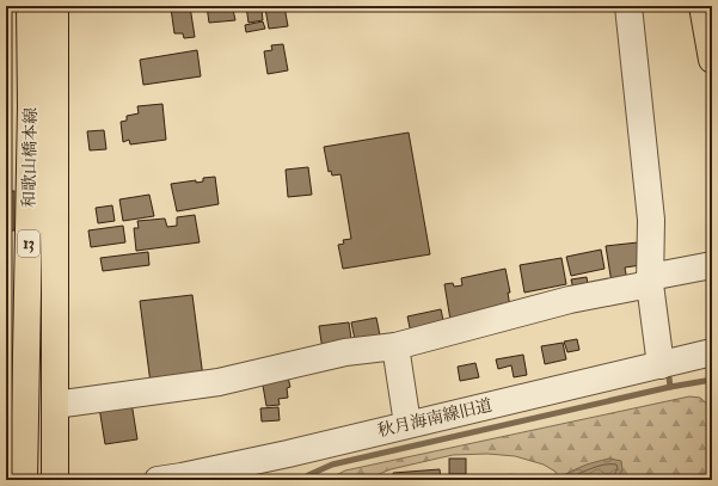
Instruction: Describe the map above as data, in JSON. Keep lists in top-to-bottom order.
{
  "streets": {
    "main road": ["和歌山橋本線", "13"],
    "street": ["秋月海南線旧道"]
  }
}
